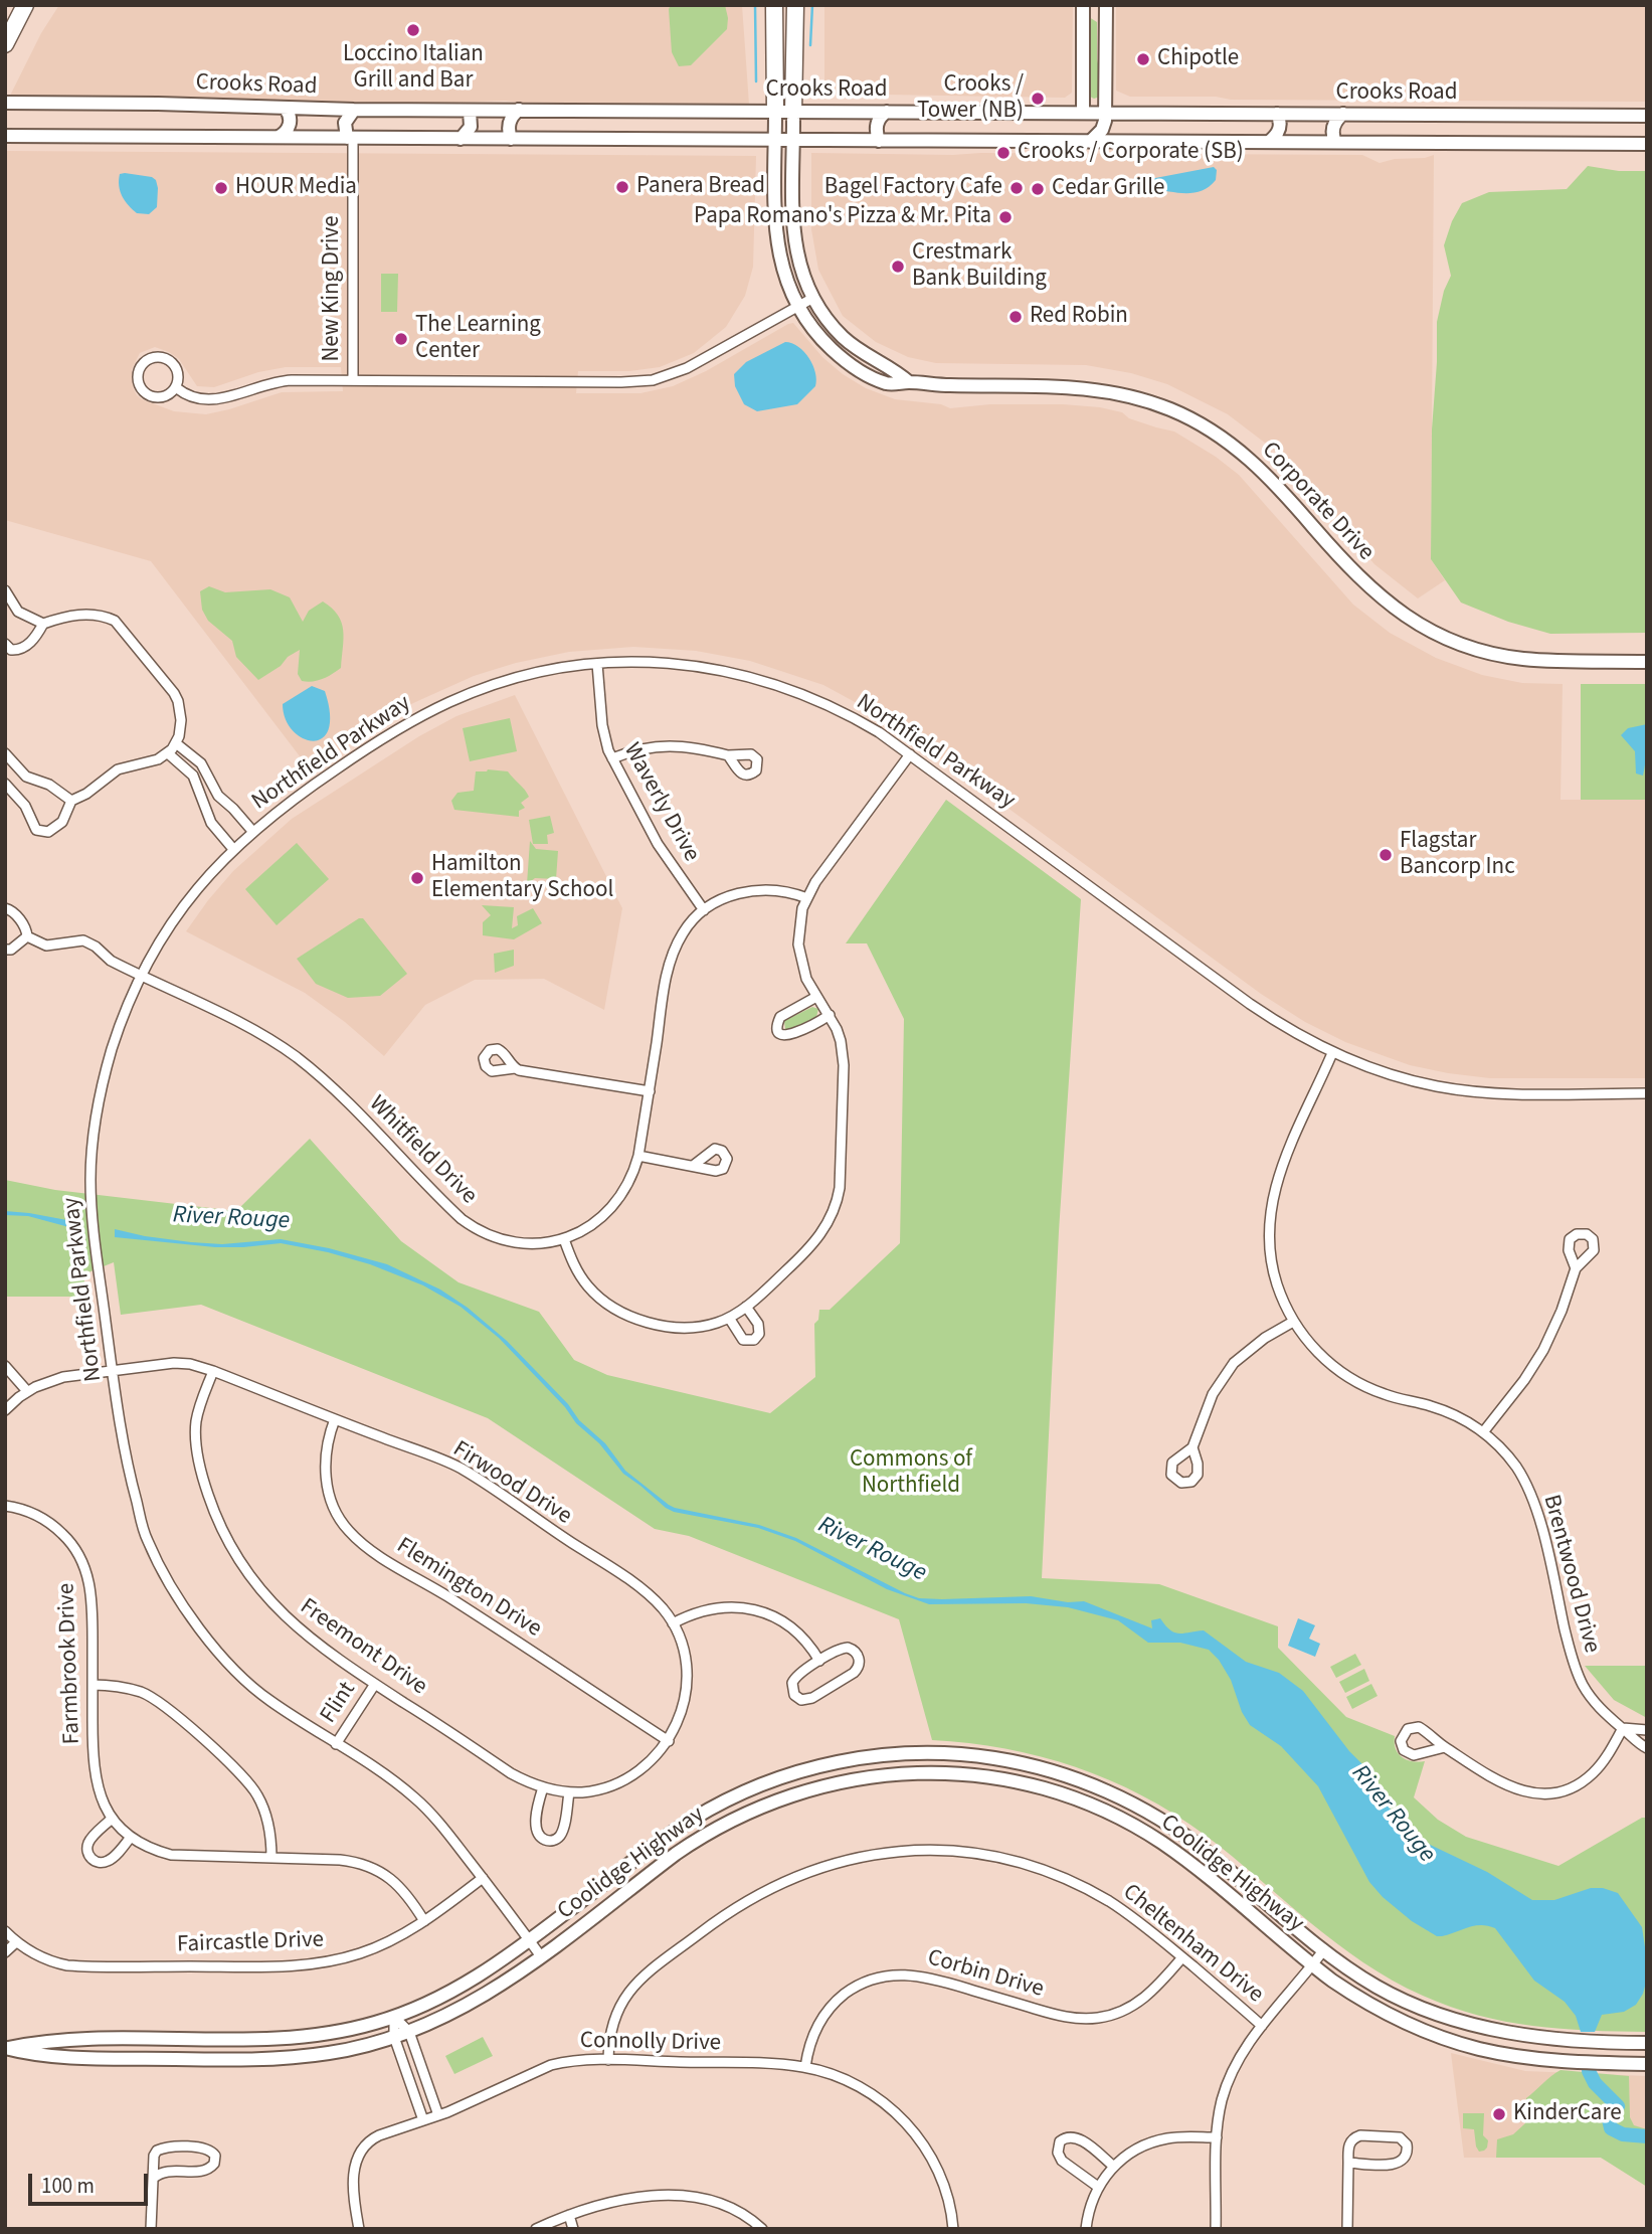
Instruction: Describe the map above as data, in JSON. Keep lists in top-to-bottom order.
{
  "streets": {
    "main road": ["Crooks Road", "Corporate Drive", "Coolidge Highway"],
    "street": [
      "New King Drive",
      "Northfield Parkway",
      "Waverly Drive",
      "Whitfield Drive",
      "Firwood Drive",
      "Brentwood Drive",
      "Flemington Drive",
      "Freemont Drive",
      "Farmbrook Drive",
      "Flint",
      "Faircastle Drive",
      "Cheltenham Drive",
      "Corbin Drive",
      "Connolly Drive"
    ]
  },
  "crossings": [
    ["Crooks Road", "Corporate Drive"],
    ["New King Drive", "Corporate Drive"],
    ["Northfield Parkway", "Waverly Drive"],
    ["Northfield Parkway", "Whitfield Drive"],
    ["Northfield Parkway", "Firwood Drive"],
    ["Northfield Parkway", "Brentwood Drive"],
    ["Northfield Parkway", "Flint"],
    ["Northfield Parkway", "Coolidge Highway"],
    ["Northfield Parkway", "Faircastle Drive"],
    ["Waverly Drive", "Whitfield Drive"],
    ["Firwood Drive", "Flemington Drive"],
    ["Firwood Drive", "Freemont Drive"],
    ["Flemington Drive", "Freemont Drive"],
    ["Freemont Drive", "Flint"],
    ["Farmbrook Drive", "Faircastle Drive"],
    ["Cheltenham Drive", "Corbin Drive"],
    ["Cheltenham Drive", "Connolly Drive"],
    ["Corbin Drive", "Connolly Drive"]
  ],
  "water": ["River Rouge"],
  "parks": ["Commons of Northfield"],
  "places": [
    "Loccino Italian Grill and Bar",
    "Chipotle",
    "Crooks / Tower (NB)",
    "Crooks / Corporate (SB)",
    "Panera Bread",
    "HOUR Media",
    "Bagel Factory Cafe",
    "Cedar Grille",
    "Papa Romano's Pizza & Mr. Pita",
    "Crestmark Bank Building",
    "Red Robin",
    "The Learning Center",
    "Flagstar Bancorp Inc",
    "Hamilton Elementary School",
    "KinderCare"
  ],
  "scale_bar": "100 m"
}
